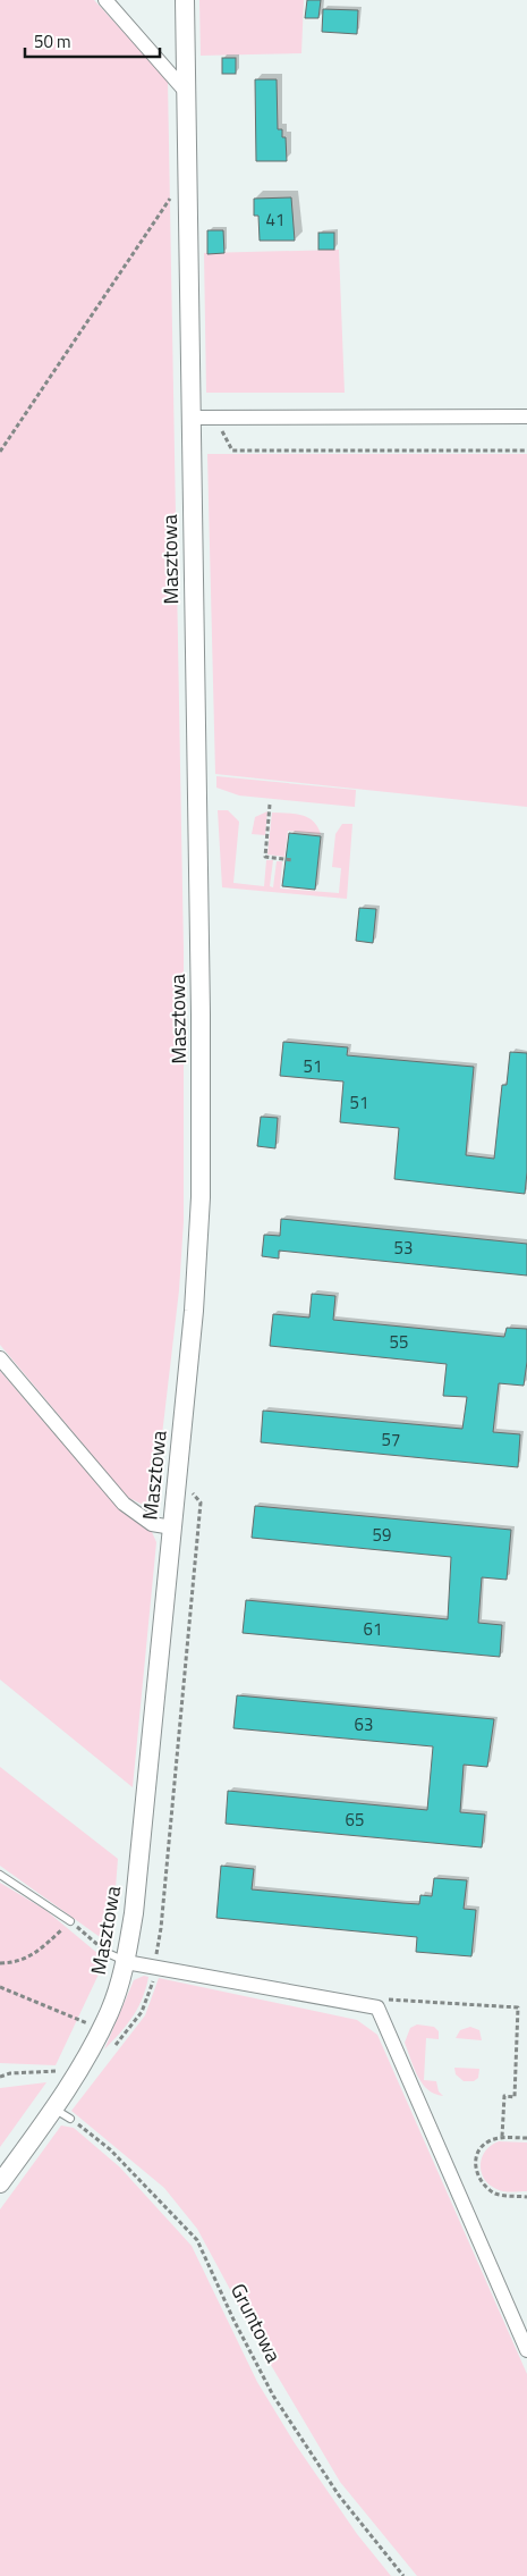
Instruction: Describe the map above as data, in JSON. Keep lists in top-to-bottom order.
{
  "streets": {
    "street": ["Masztowa"],
    "path": ["Gruntowa"]
  },
  "house_numbers": [
    "41",
    "51",
    "51",
    "53",
    "55",
    "57",
    "59",
    "61",
    "63",
    "65"
  ],
  "scale_bar": "50 m"
}
